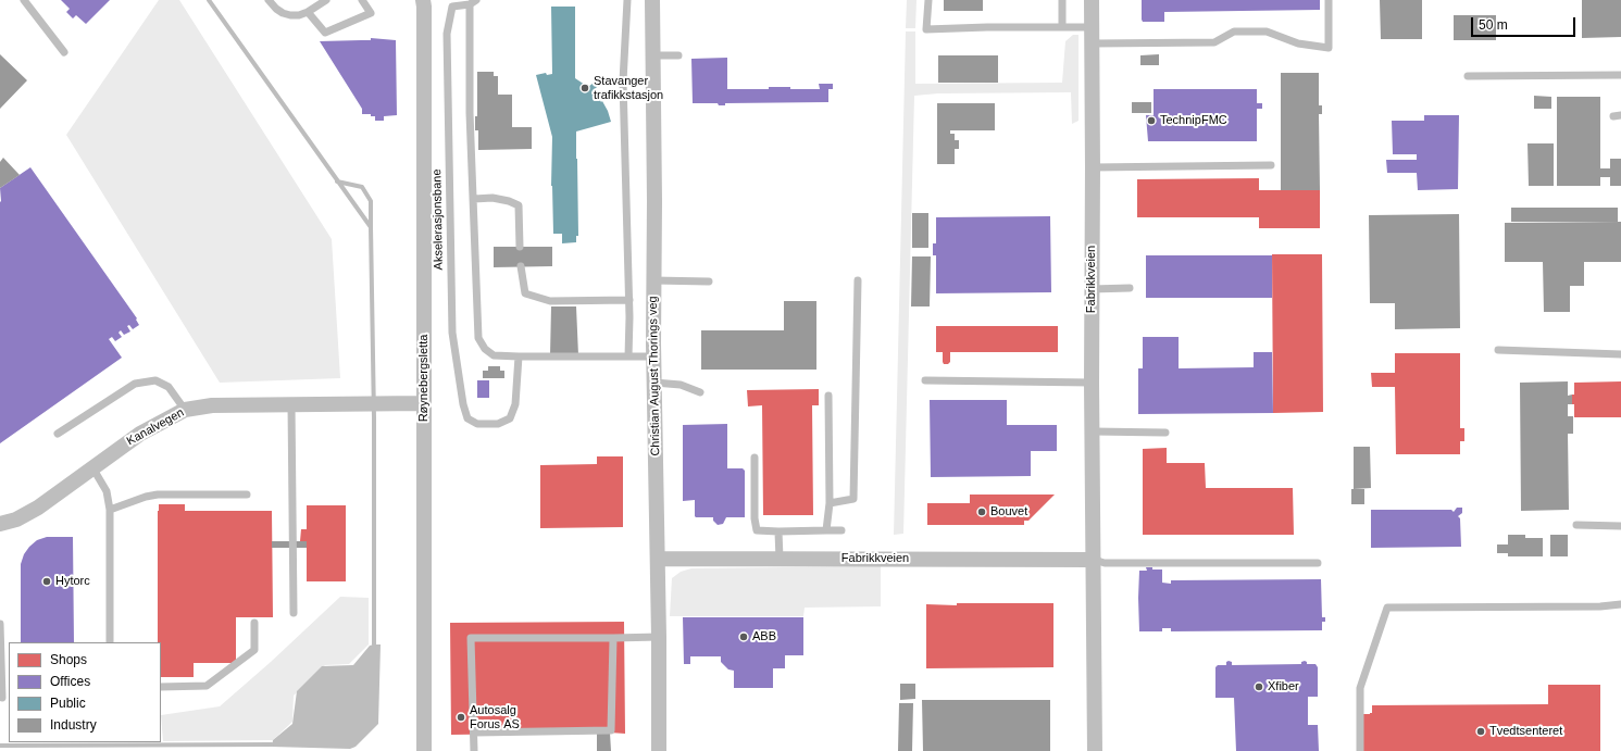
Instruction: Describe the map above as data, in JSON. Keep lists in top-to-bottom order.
{
  "streets": {
    "street": [
      "Fabrikkveien",
      "Christian August Thorings veg",
      "Røynebergsletta",
      "Kanalvegen"
    ],
    "lane": ["Akselerasjonsbane"]
  },
  "crossings": [
    ["Fabrikkveien", "Christian August Thorings veg"],
    ["Røynebergsletta", "Kanalvegen"]
  ],
  "places": [
    "Stavanger trafikkstasjon",
    "TechnipFMC",
    "Bouvet",
    "Hytorc",
    "ABB",
    "Xfiber",
    "Autosalg Forus AS",
    "Tvedtsenteret"
  ],
  "legend": [
    "Shops",
    "Offices",
    "Public",
    "Industry"
  ],
  "scale_bar": "50 m"
}
